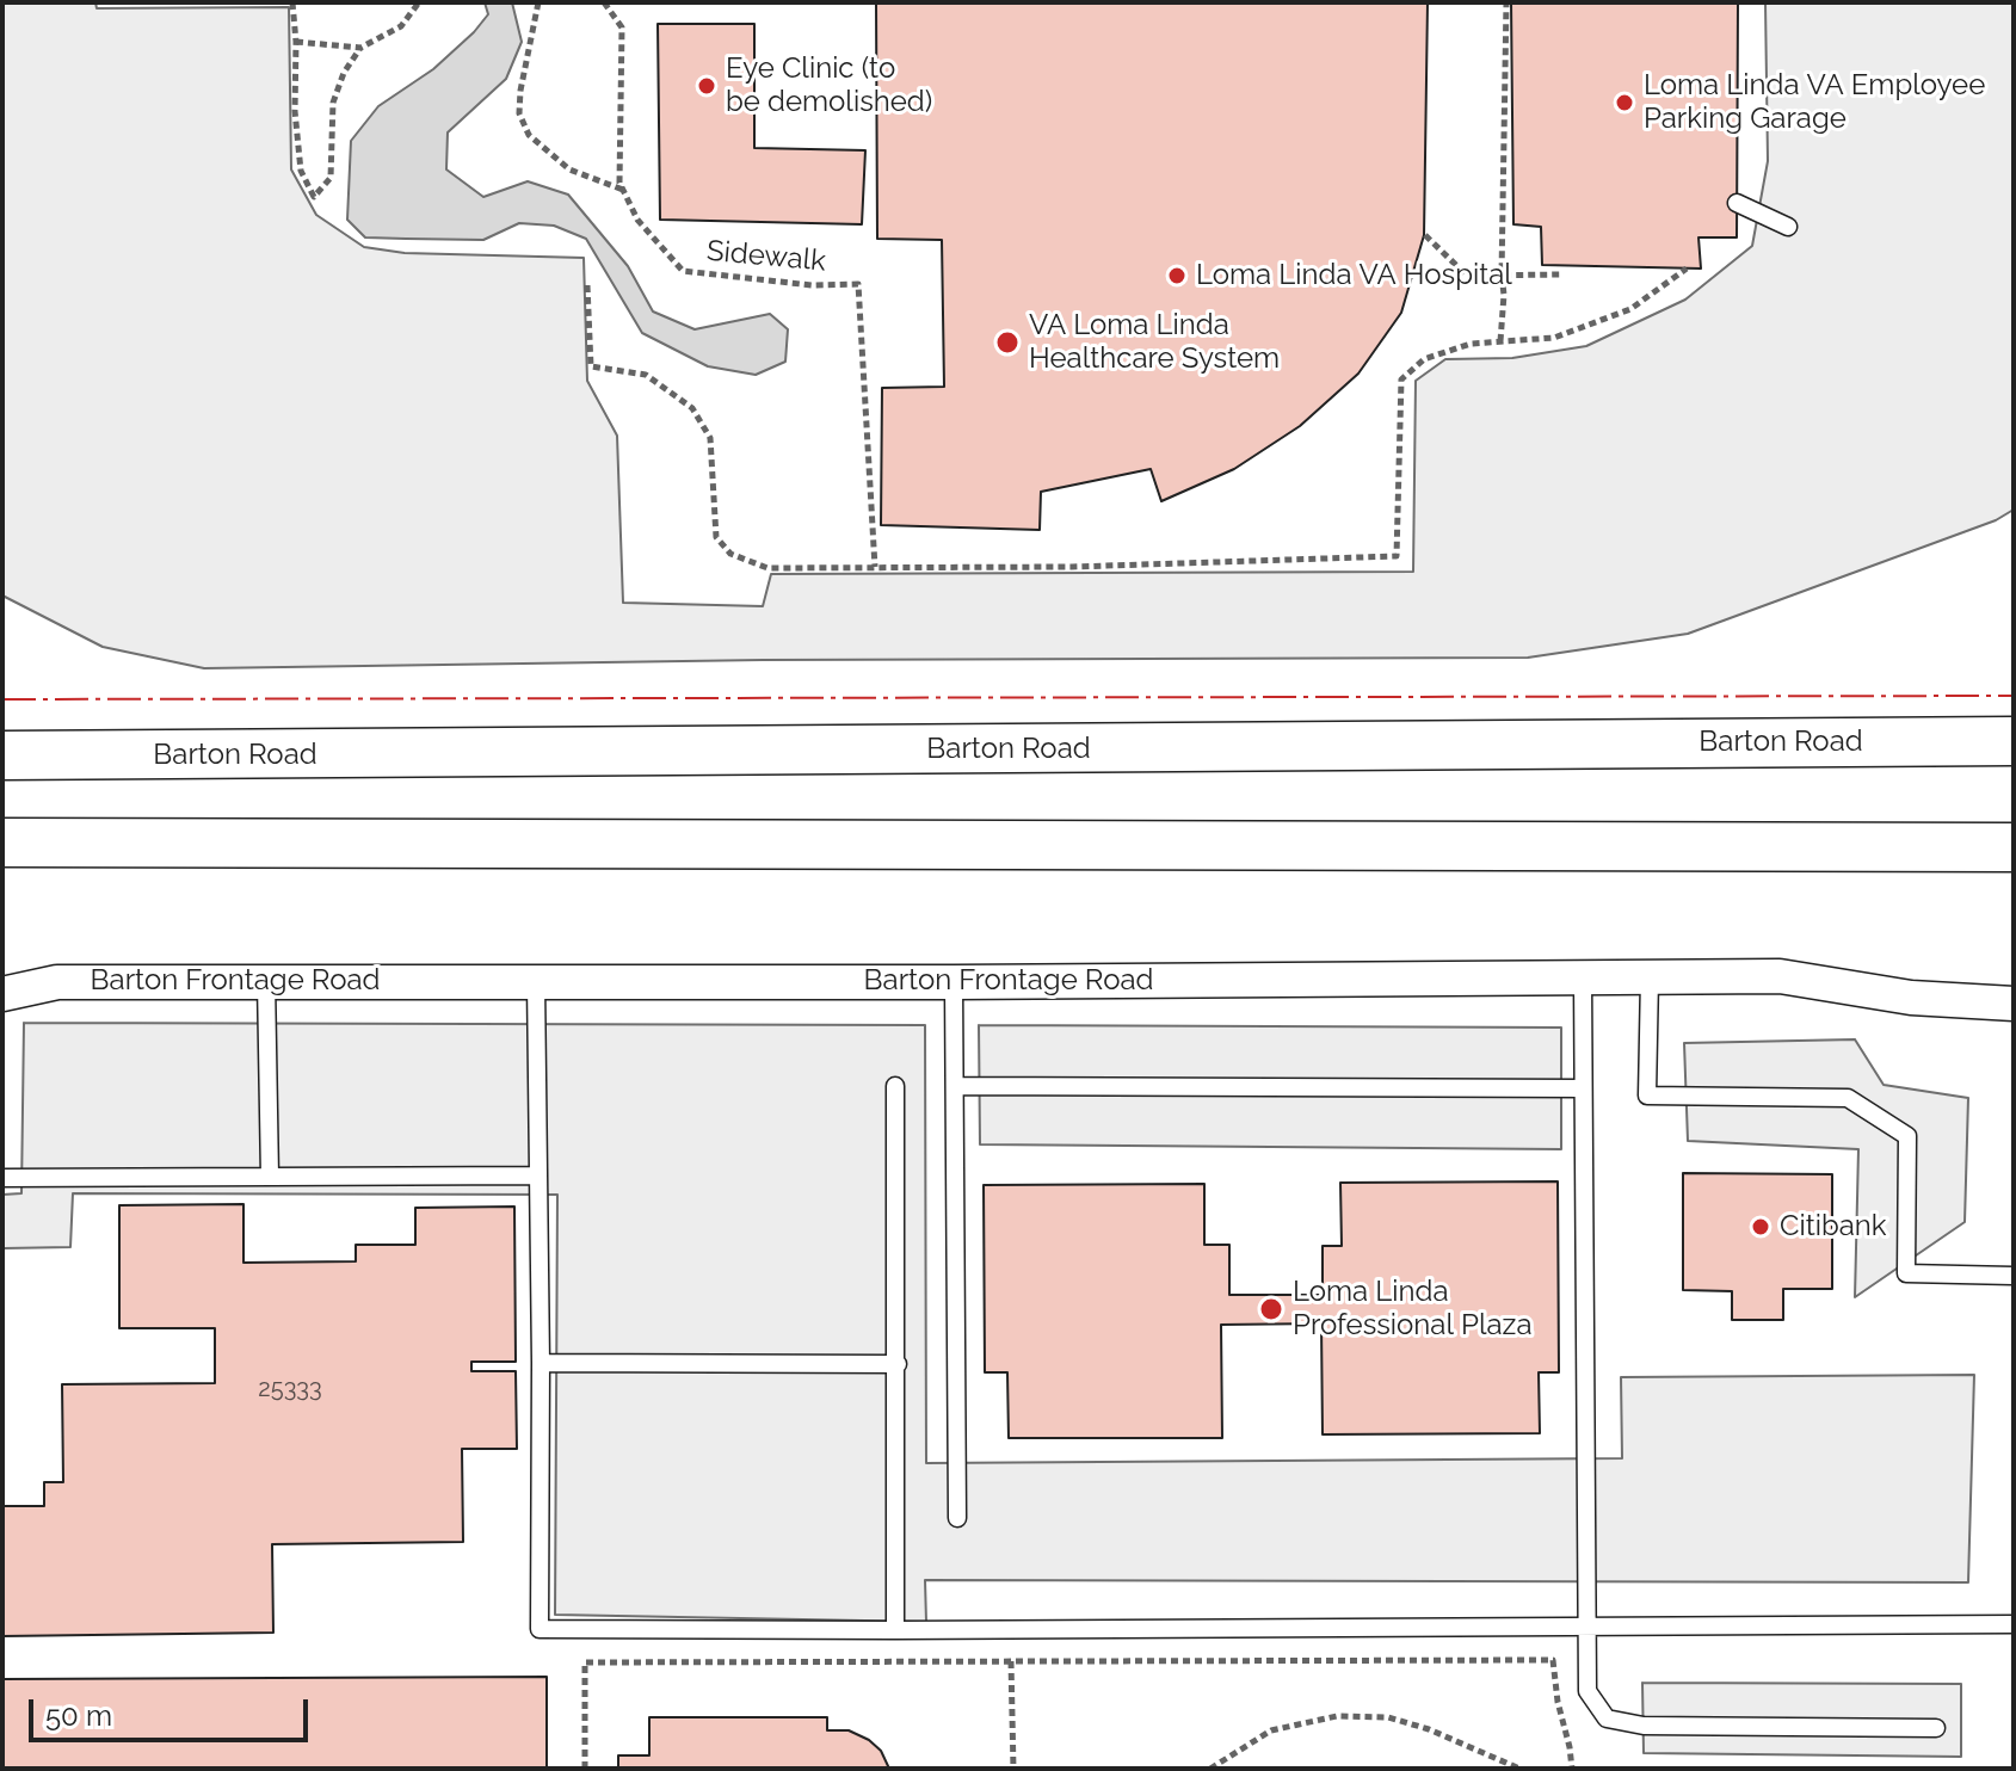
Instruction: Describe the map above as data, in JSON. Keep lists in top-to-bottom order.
{
  "streets": {
    "main road": ["Barton Road"],
    "street": ["Barton Frontage Road"],
    "path": ["Sidewalk"]
  },
  "places": [
    "Eye Clinic (to be demolished)",
    "Loma Linda VA Employee Parking Garage",
    "Loma Linda VA Hospital",
    "VA Loma Linda Healthcare System",
    "Citibank",
    "Loma Linda Professional Plaza"
  ],
  "house_numbers": ["25333"],
  "scale_bar": "50 m"
}
